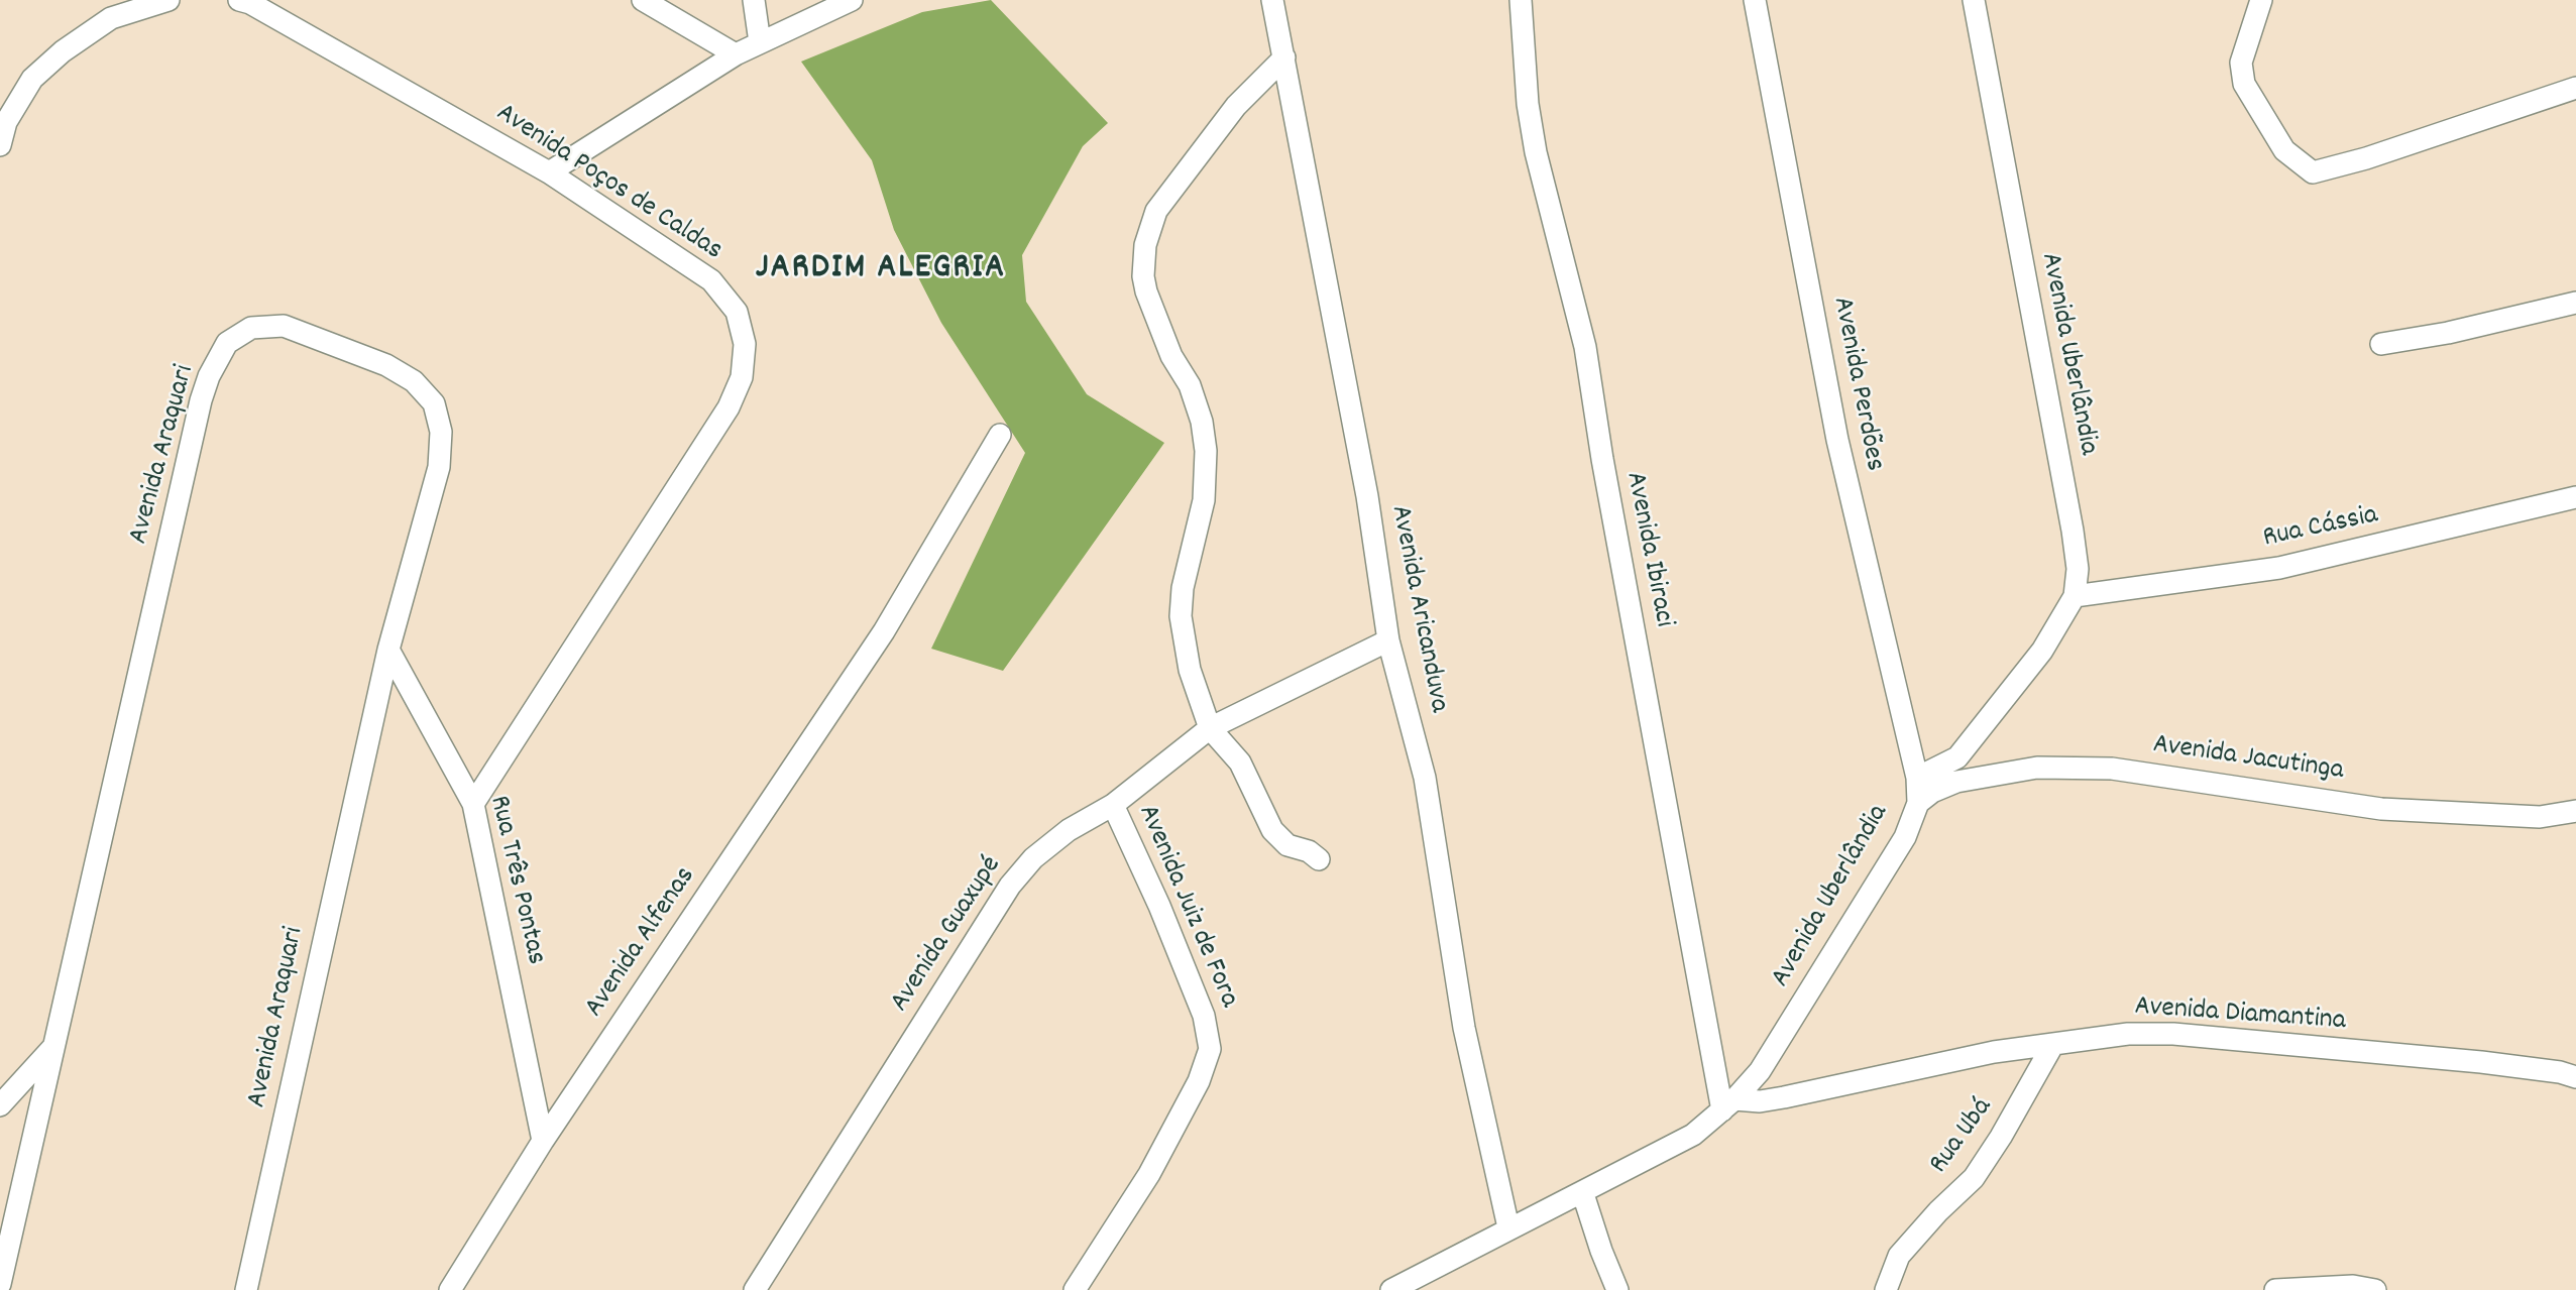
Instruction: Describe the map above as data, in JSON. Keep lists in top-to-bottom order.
{
  "streets": {
    "street": [
      "Avenida Poços de Caldas",
      "Avenida Uberlândia",
      "Avenida Perdões",
      "Avenida Araquari",
      "Rua Cássia",
      "Avenida Ibiraci",
      "Avenida Aricanduva",
      "Avenida Jacutinga",
      "Rua Três Pontas",
      "Avenida Juiz de Fora",
      "Avenida Guaxupé",
      "Avenida Alfenas",
      "Avenida Diamantina",
      "Rua Ubá"
    ]
  },
  "crossings": [
    ["Avenida Poços de Caldas", "Rua Três Pontas"],
    ["Avenida Uberlândia", "Avenida Perdões"],
    ["Avenida Uberlândia", "Rua Cássia"],
    ["Avenida Uberlândia", "Avenida Ibiraci"],
    ["Avenida Uberlândia", "Avenida Aricanduva"],
    ["Avenida Uberlândia", "Avenida Jacutinga"],
    ["Avenida Uberlândia", "Avenida Diamantina"],
    ["Avenida Araquari", "Rua Três Pontas"],
    ["Avenida Ibiraci", "Avenida Diamantina"],
    ["Avenida Aricanduva", "Avenida Guaxupé"],
    ["Rua Três Pontas", "Avenida Alfenas"],
    ["Avenida Juiz de Fora", "Avenida Guaxupé"],
    ["Avenida Diamantina", "Rua Ubá"]
  ],
  "districts": ["JARDIM ALEGRIA"]
}
